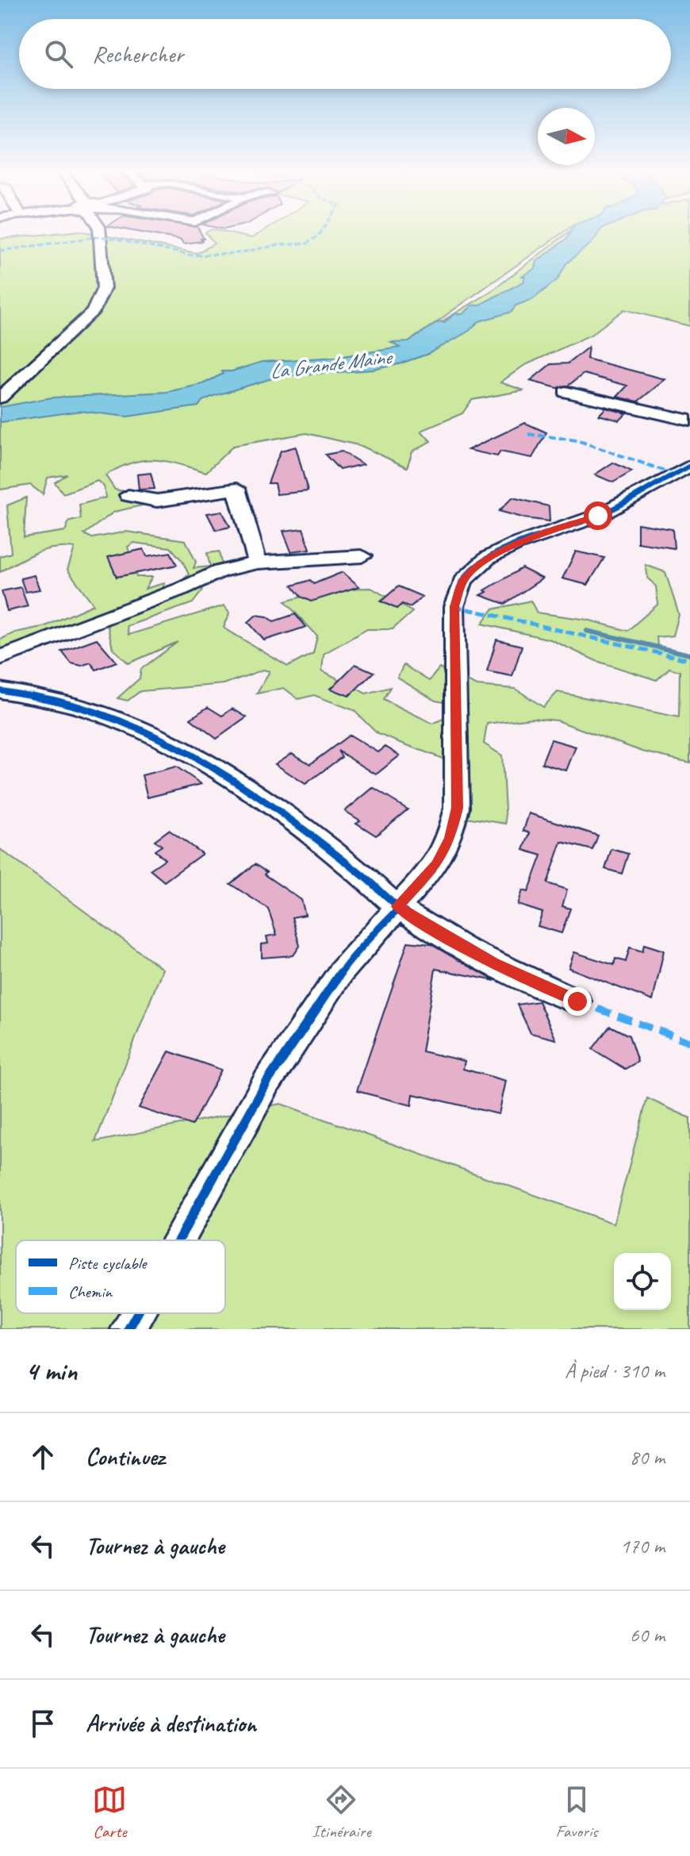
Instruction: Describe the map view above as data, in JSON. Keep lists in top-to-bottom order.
{
  "water": ["La Grande Maine"],
  "legend": ["Piste cyclable", "Chemin"],
  "north": "right",
  "page": {
    "search": "Rechercher",
    "heading": ["4 min", "À pied · 310 m"],
    "list": [
      ["Continuez", "80 m"],
      ["Tournez à gauche", "170 m"],
      ["Tournez à gauche", "60 m"],
      "Arrivée à destination"
    ],
    "nav": ["Carte", "Itinéraire", "Favoris"]
  }
}
